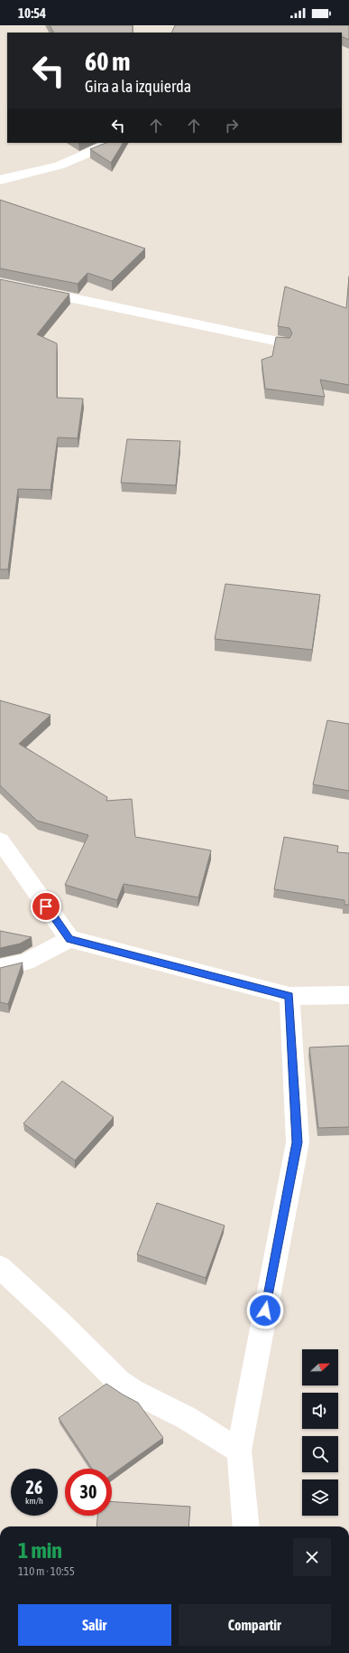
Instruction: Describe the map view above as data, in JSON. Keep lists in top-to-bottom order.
{
  "north": "right",
  "page": {
    "status": "10:54",
    "turn": ["60 m", "Gira a la izquierda"],
    "speed": "26 km/h",
    "limit": "30",
    "heading": ["1 min", "110 m · 10:55"],
    "buttons": ["Salir", "Compartir"]
  }
}
